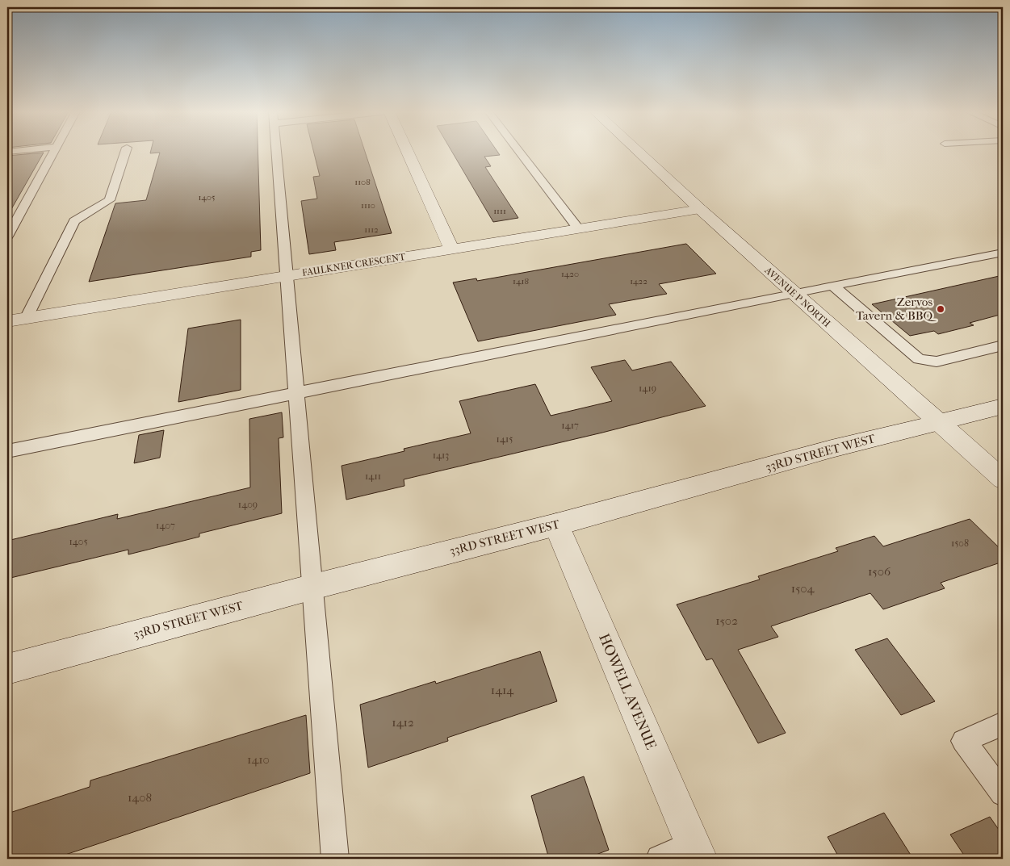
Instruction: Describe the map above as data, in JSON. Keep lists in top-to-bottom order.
{
  "streets": {
    "main road": [
      "FAULKNER CRESCENT",
      "AVENUE P NORTH",
      "33RD STREET WEST",
      "HOWELL AVENUE"
    ]
  },
  "crossings": [
    ["FAULKNER CRESCENT", "AVENUE P NORTH"],
    ["AVENUE P NORTH", "33RD STREET WEST"],
    ["33RD STREET WEST", "HOWELL AVENUE"]
  ],
  "places": ["Zervos Tavern & BBQ"],
  "house_numbers": [
    "1108",
    "1405",
    "1110",
    "1111",
    "1112",
    "1420",
    "1418",
    "1422",
    "1419",
    "1417",
    "1415",
    "1413",
    "1411",
    "1409",
    "1407",
    "1405",
    "1508",
    "1506",
    "1504",
    "1502",
    "1414",
    "1412",
    "1410",
    "1408"
  ]
}
